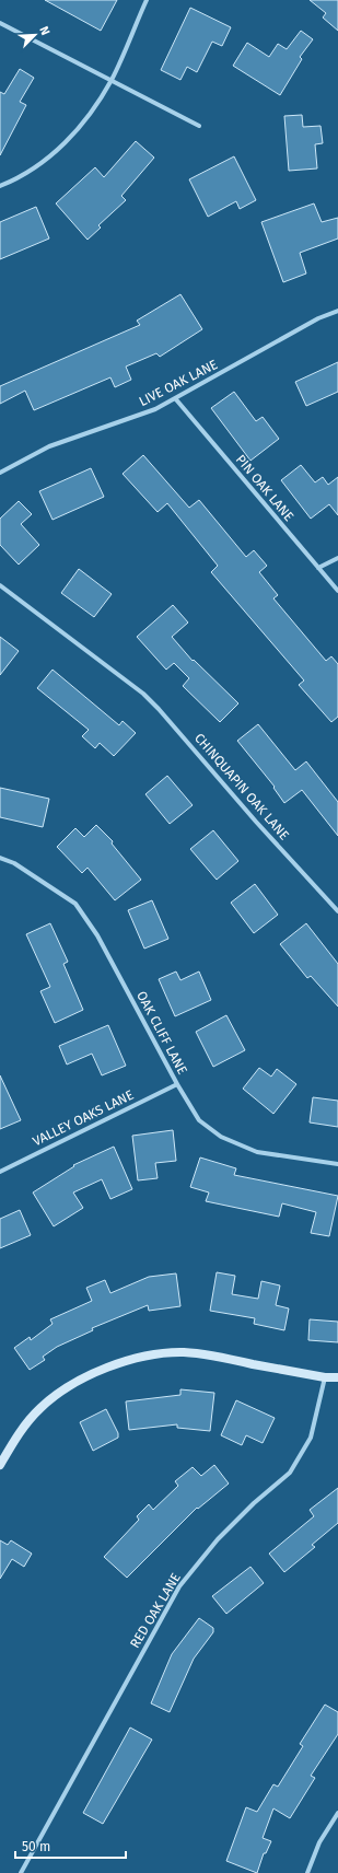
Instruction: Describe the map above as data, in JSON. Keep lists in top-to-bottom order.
{
  "streets": {
    "street": [
      "LIVE OAK LANE",
      "PIN OAK LANE",
      "CHINQUAPIN OAK LANE",
      "OAK CLIFF LANE",
      "VALLEY OAKS LANE",
      "RED OAK LANE"
    ]
  },
  "crossings": [
    ["LIVE OAK LANE", "PIN OAK LANE"],
    ["OAK CLIFF LANE", "VALLEY OAKS LANE"]
  ],
  "scale_bar": "50 m",
  "north": "top right"
}
